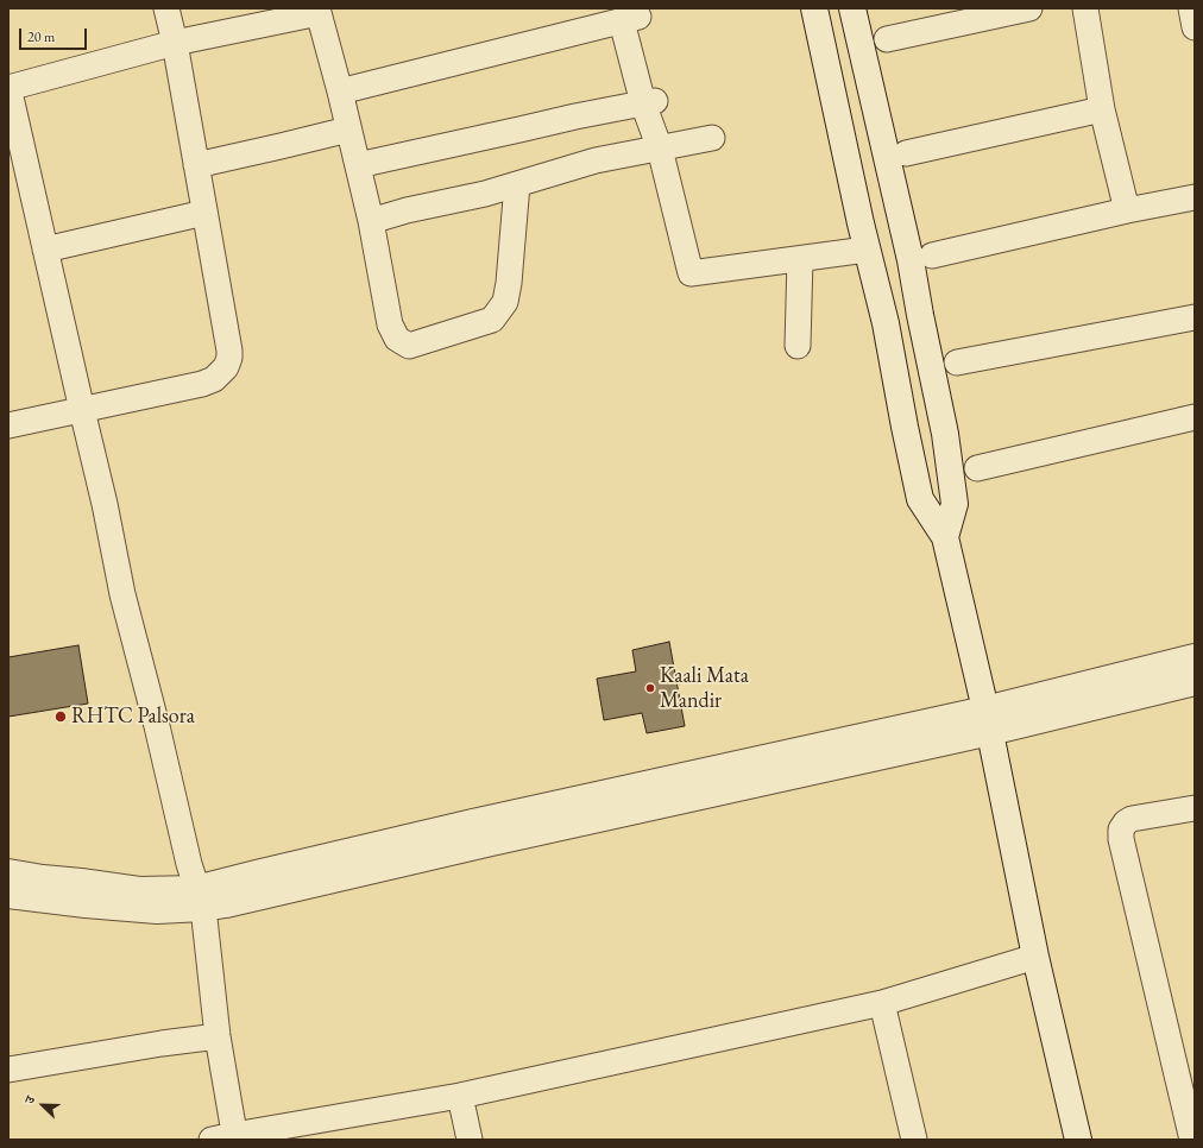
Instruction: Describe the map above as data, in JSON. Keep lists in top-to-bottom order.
{
  "places": ["Kaali Mata Mandir", "RHTC Palsora"],
  "scale_bar": "20 m",
  "north": "top left"
}
